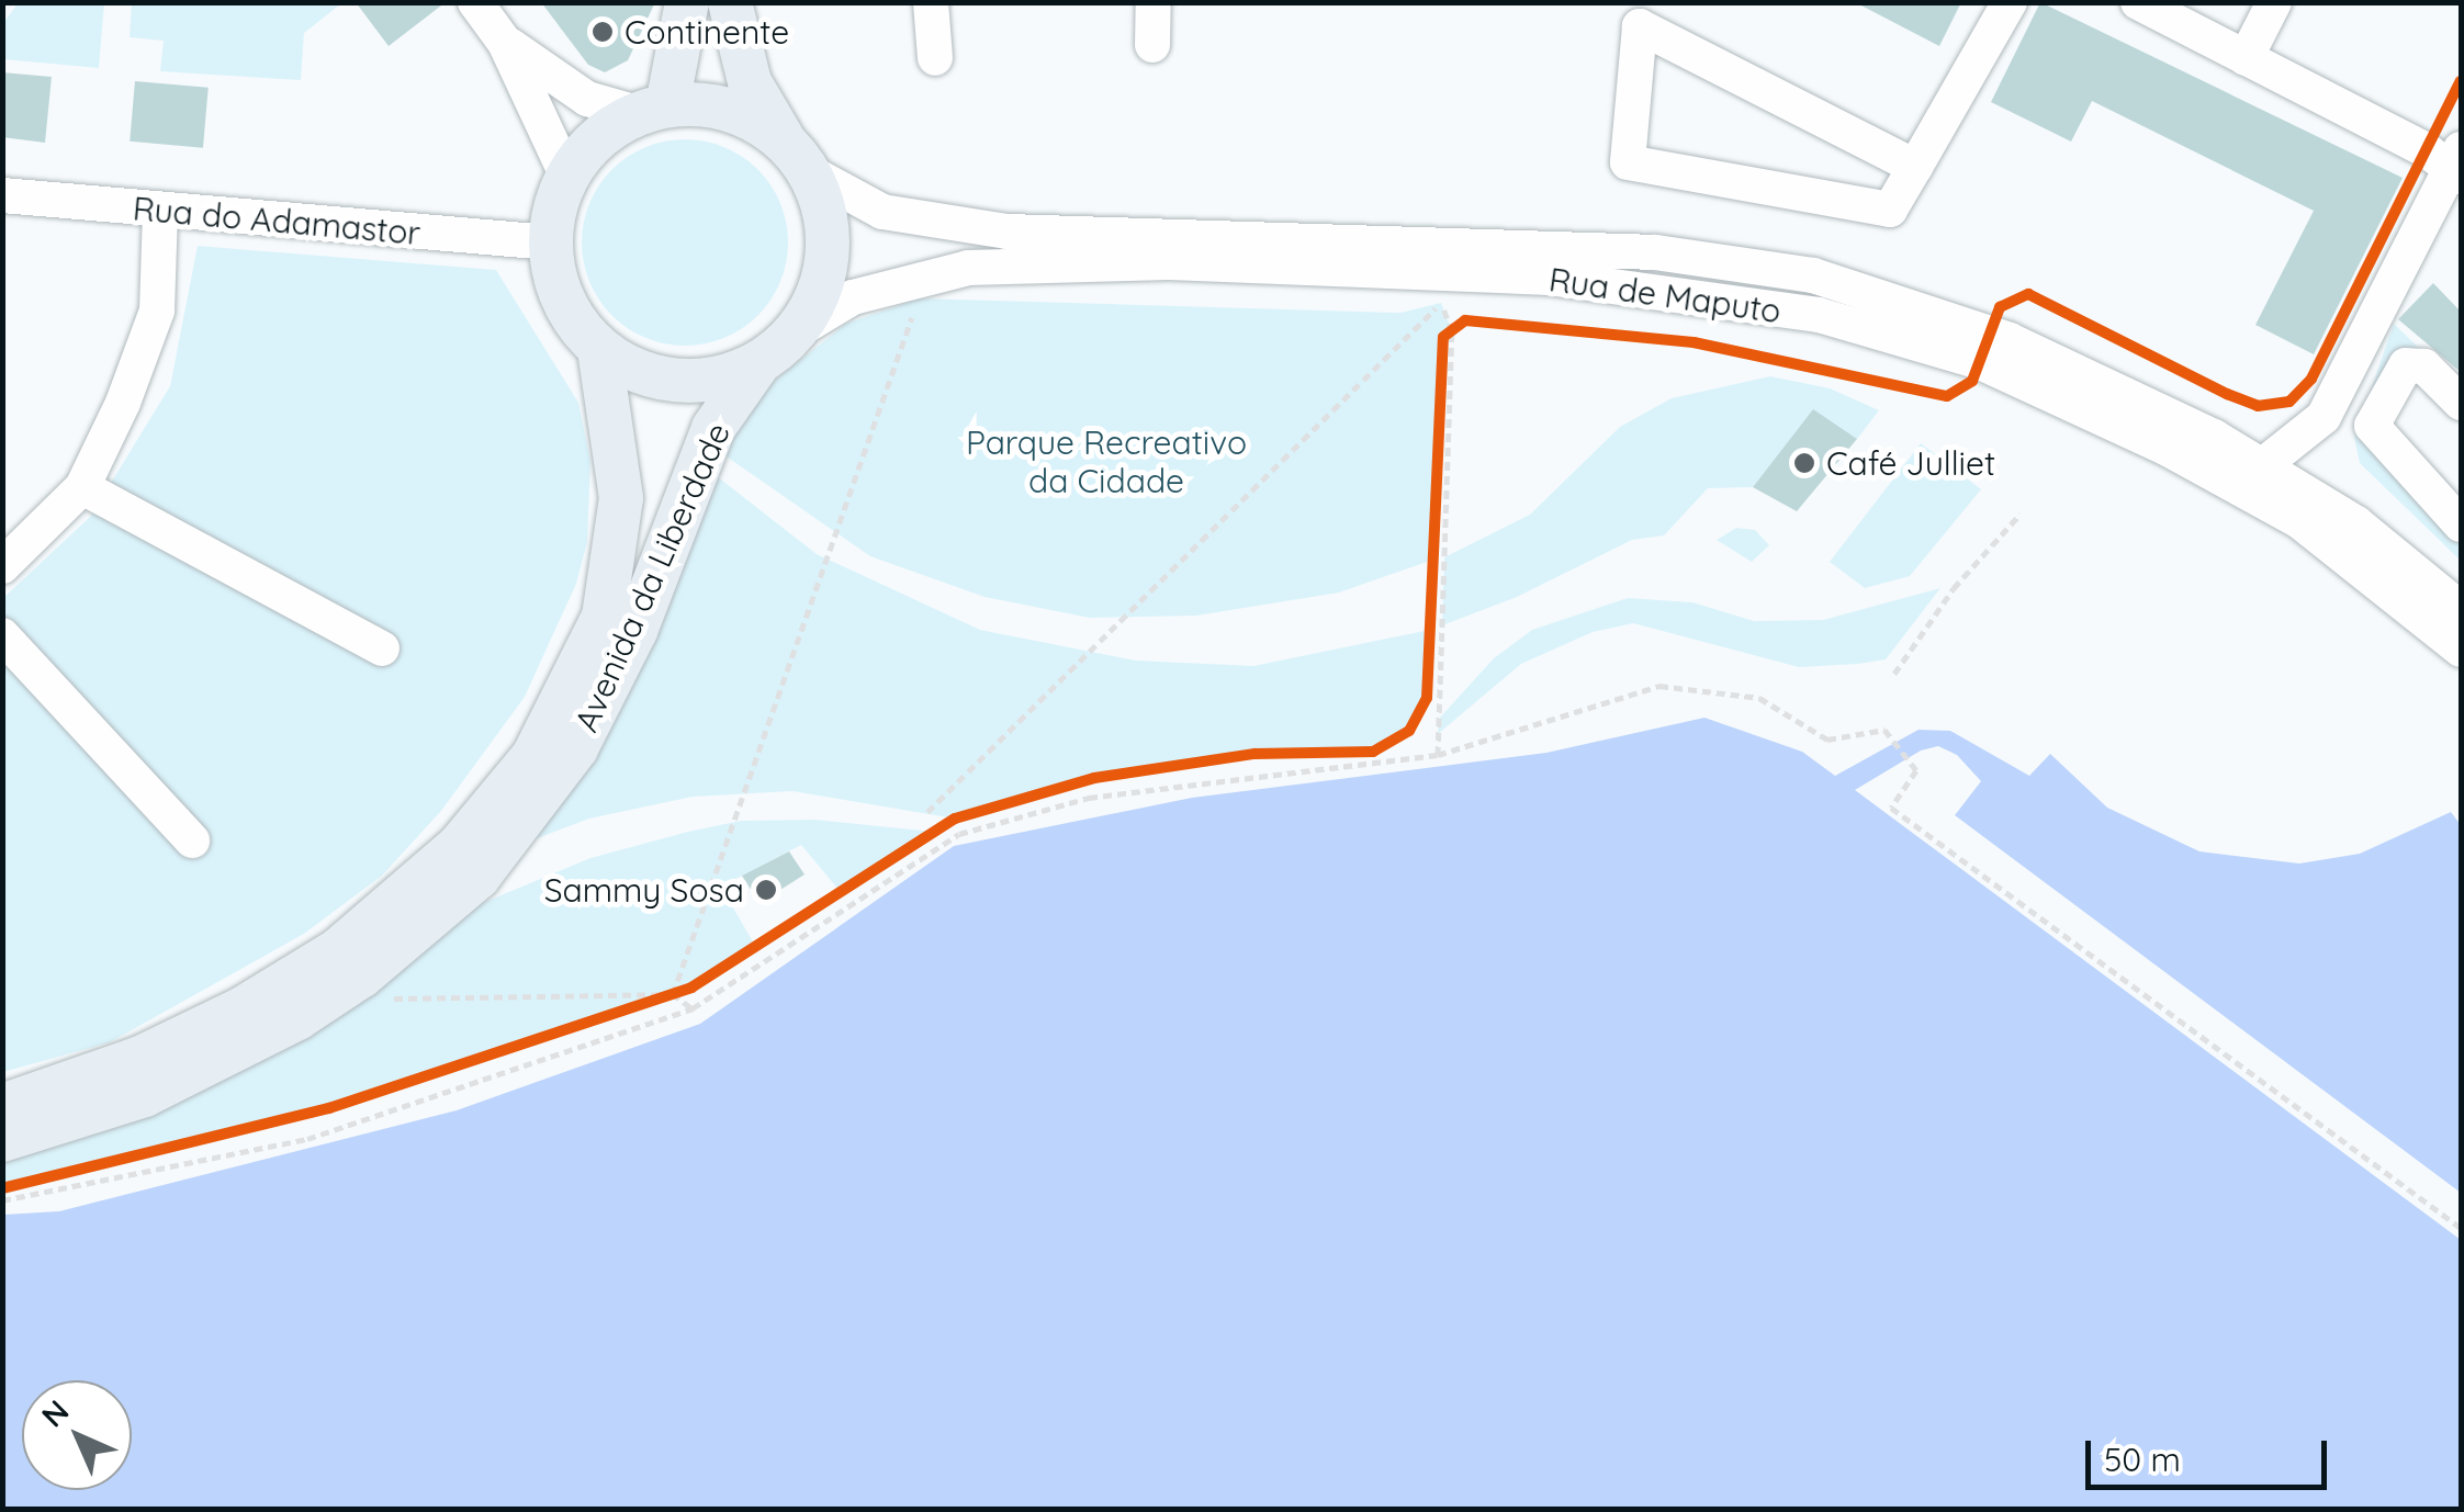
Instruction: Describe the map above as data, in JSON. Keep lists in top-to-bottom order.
{
  "streets": {
    "main road": ["Avenida da Liberdade"],
    "street": ["Rua do Adamastor", "Rua de Maputo"]
  },
  "crossings": [
    ["Rua do Adamastor", "Rua de Maputo"],
    ["Rua do Adamastor", "Avenida da Liberdade"],
    ["Rua de Maputo", "Avenida da Liberdade"]
  ],
  "parks": ["Parque Recreativo da Cidade"],
  "places": ["Continente", "Café Julliet", "Sammy Sosa"],
  "scale_bar": "50 m",
  "north": "top left"
}
